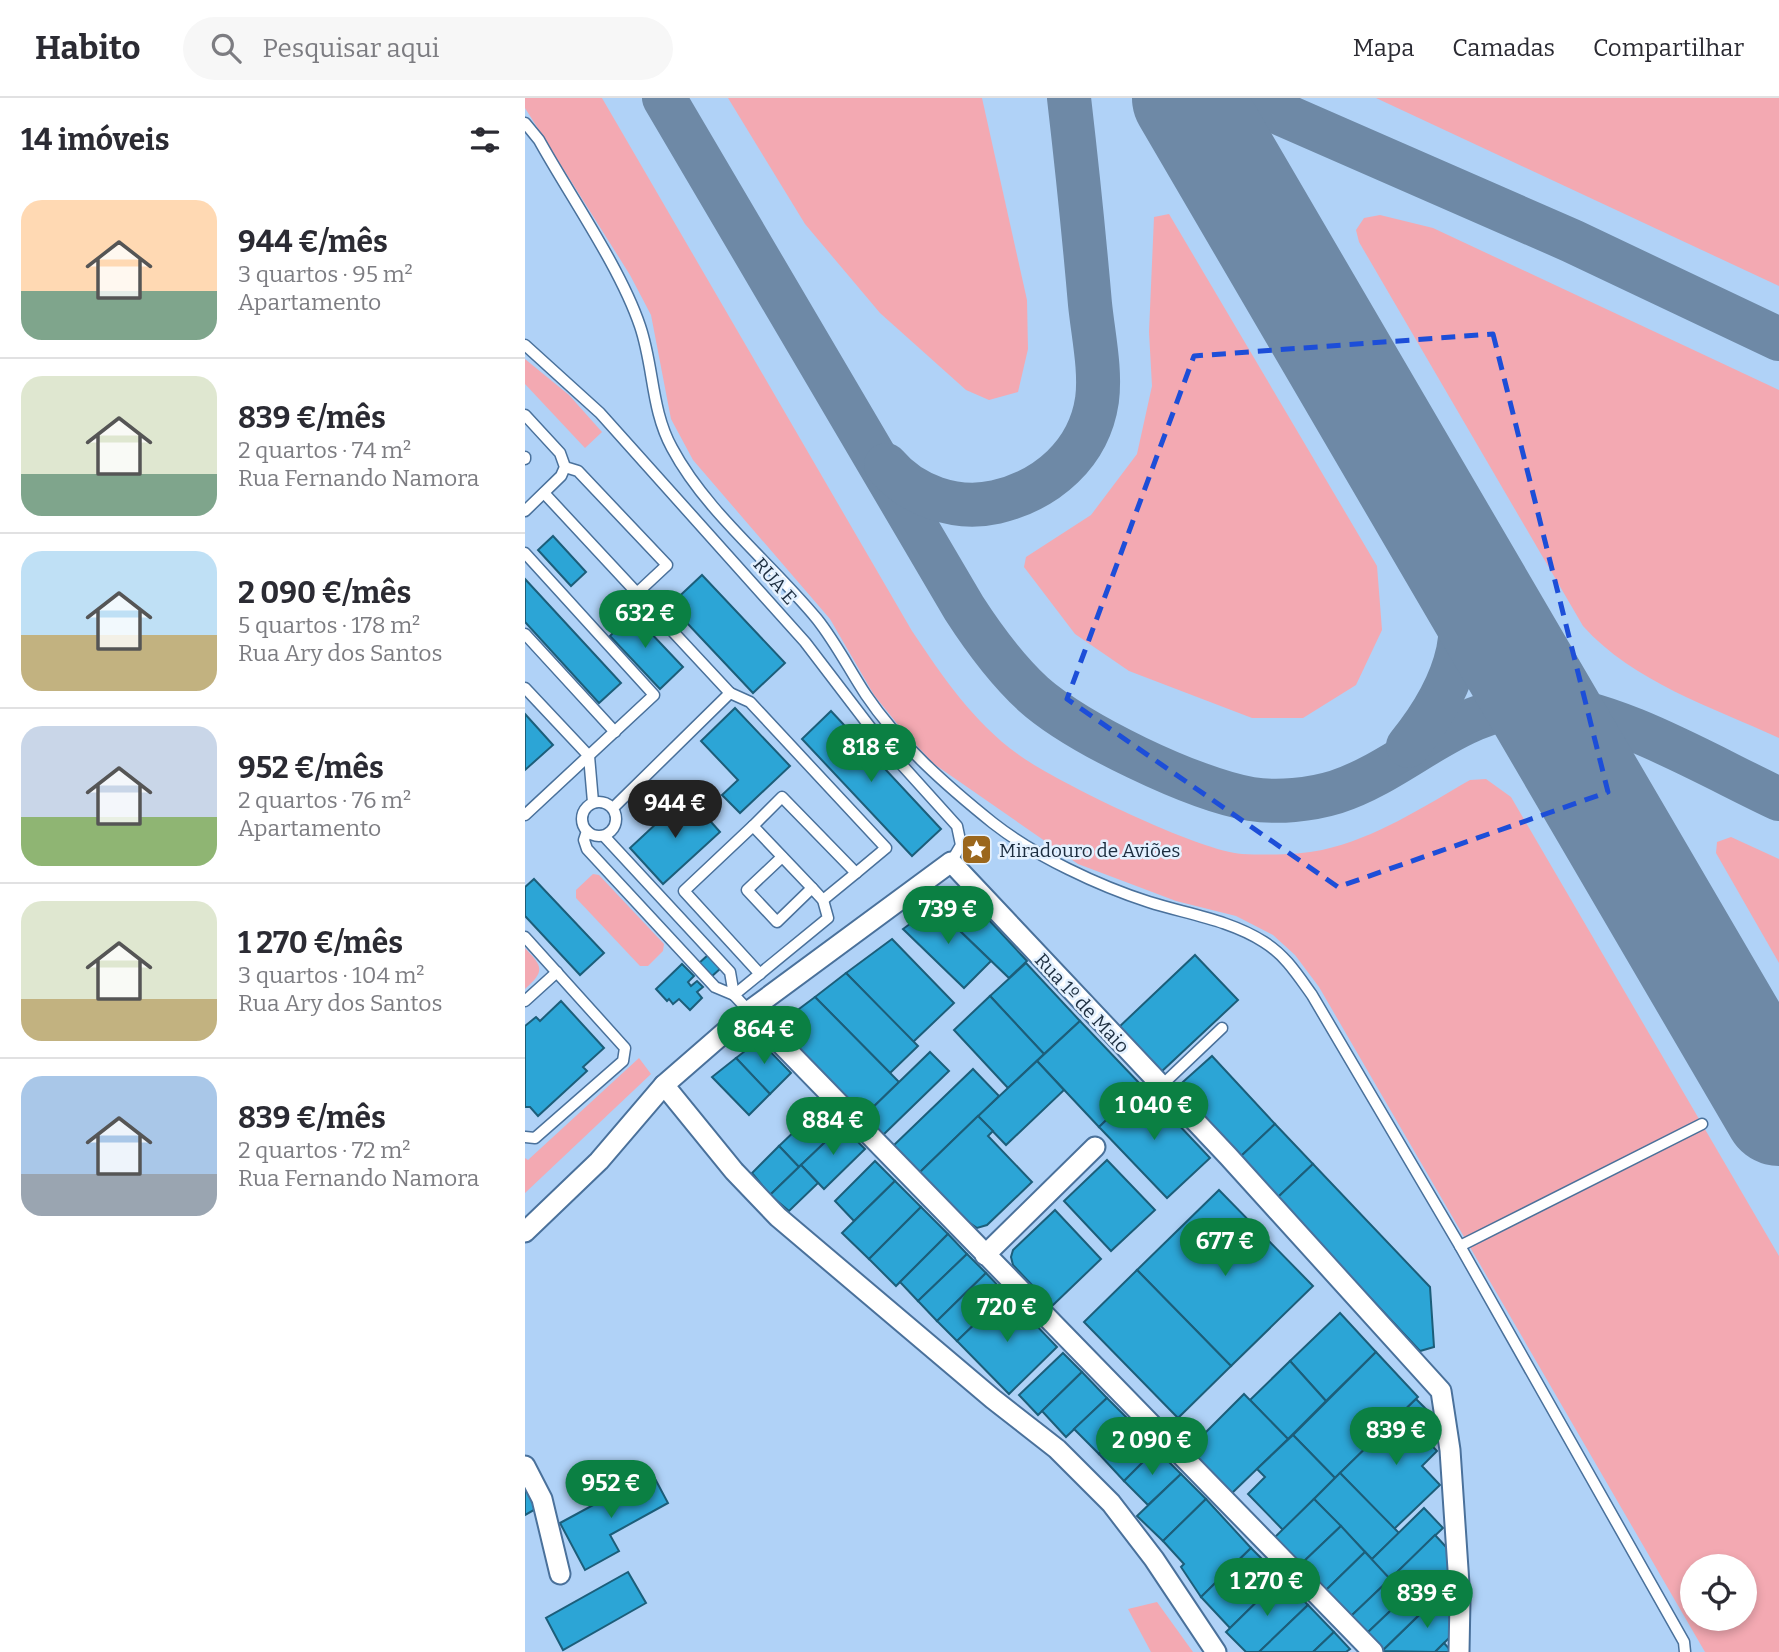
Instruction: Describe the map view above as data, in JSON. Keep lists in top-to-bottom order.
{
  "streets": {
    "street": ["Rua 1º de Maio"],
    "lane": ["RUA E"]
  },
  "crossings": [
    ["RUA E", "Rua 1º de Maio"]
  ],
  "places": {
    "place": ["Miradouro de Aviões"]
  },
  "page": {
    "header": "Habito",
    "search": "Pesquisar aqui",
    "nav": ["Mapa", "Camadas", "Compartilhar"],
    "heading": "14 imóveis",
    "list": [
      {
        "name": "944 €/mês",
        "note": "3 quartos · 95 m² · Apartamento"
      },
      {
        "name": "839 €/mês",
        "note": "2 quartos · 74 m² · Rua Fernando Namora"
      },
      {
        "name": "2 090 €/mês",
        "note": "5 quartos · 178 m² · Rua Ary dos Santos"
      },
      {
        "name": "952 €/mês",
        "note": "2 quartos · 76 m² · Apartamento"
      },
      {
        "name": "1 270 €/mês",
        "note": "3 quartos · 104 m² · Rua Ary dos Santos"
      },
      {
        "name": "839 €/mês",
        "note": "2 quartos · 72 m² · Rua Fernando Namora"
      }
    ],
    "price": [
      "632 €",
      "818 €",
      "944 €",
      "739 €",
      "864 €",
      "1 040 €",
      "884 €",
      "677 €",
      "720 €",
      "839 €",
      "2 090 €",
      "952 €",
      "1 270 €",
      "839 €"
    ]
  }
}
